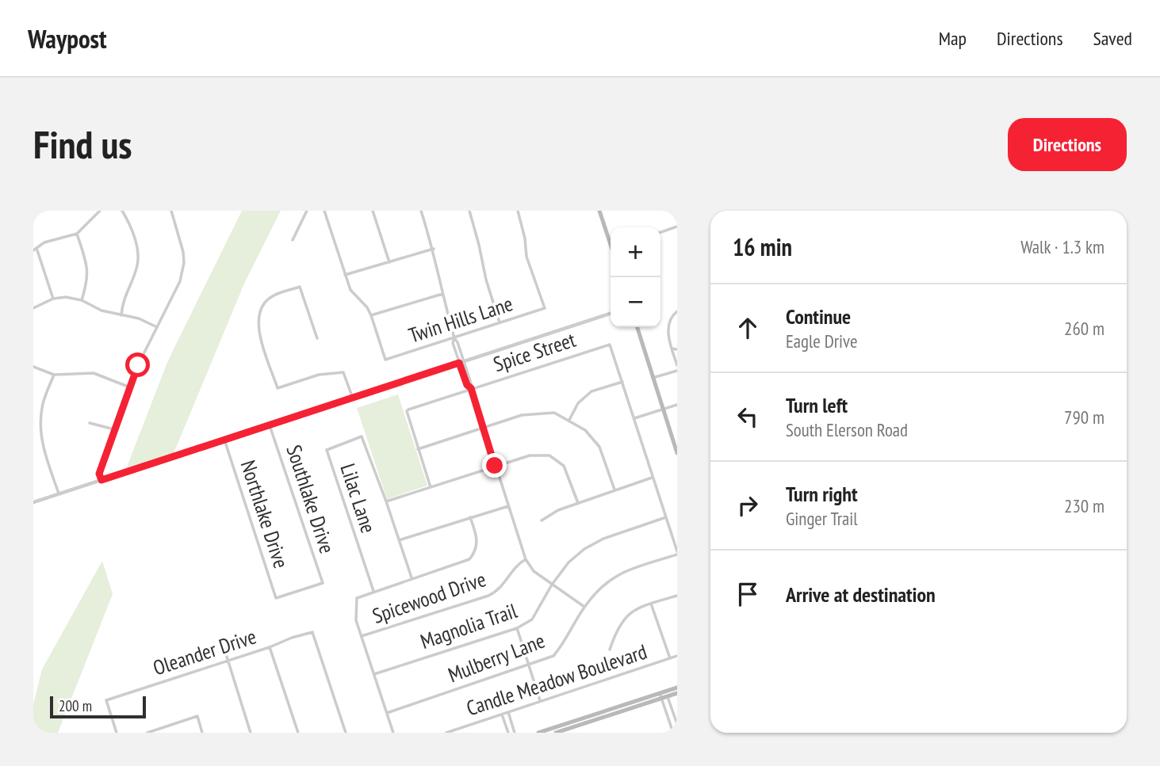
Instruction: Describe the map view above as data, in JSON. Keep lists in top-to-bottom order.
{
  "streets": {
    "street": [
      "Twin Hills Lane",
      "Spice Street",
      "Lilac Lane",
      "Southlake Drive",
      "Northlake Drive",
      "Spicewood Drive",
      "Magnolia Trail",
      "Oleander Drive",
      "Mulberry Lane",
      "Candle Meadow Boulevard"
    ]
  },
  "crossings": [
    ["Southlake Drive", "Northlake Drive"]
  ],
  "scale_bar": "200 m",
  "page": {
    "header": "Waypost",
    "nav": ["Map", "Directions", "Saved"],
    "buttons": "Directions",
    "title": "Find us",
    "heading": ["16 min", "Walk · 1.3 km"],
    "map_buttons": ["+", "−"],
    "list": [
      ["Continue", "Eagle Drive", "260 m"],
      ["Turn left", "South Elerson Road", "790 m"],
      ["Turn right", "Ginger Trail", "230 m"],
      "Arrive at destination"
    ],
    "scale": "200 m"
  }
}
